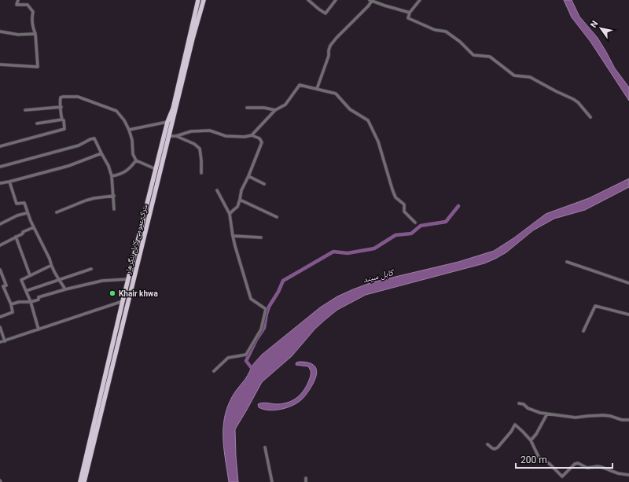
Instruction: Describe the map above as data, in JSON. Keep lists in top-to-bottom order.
{
  "streets": {
    "highway": ["سرک عمومی کابل ننگرهار"]
  },
  "water": ["کابل سيند"],
  "places": ["Khair khwa"],
  "scale_bar": "200 m",
  "north": "top left"
}
